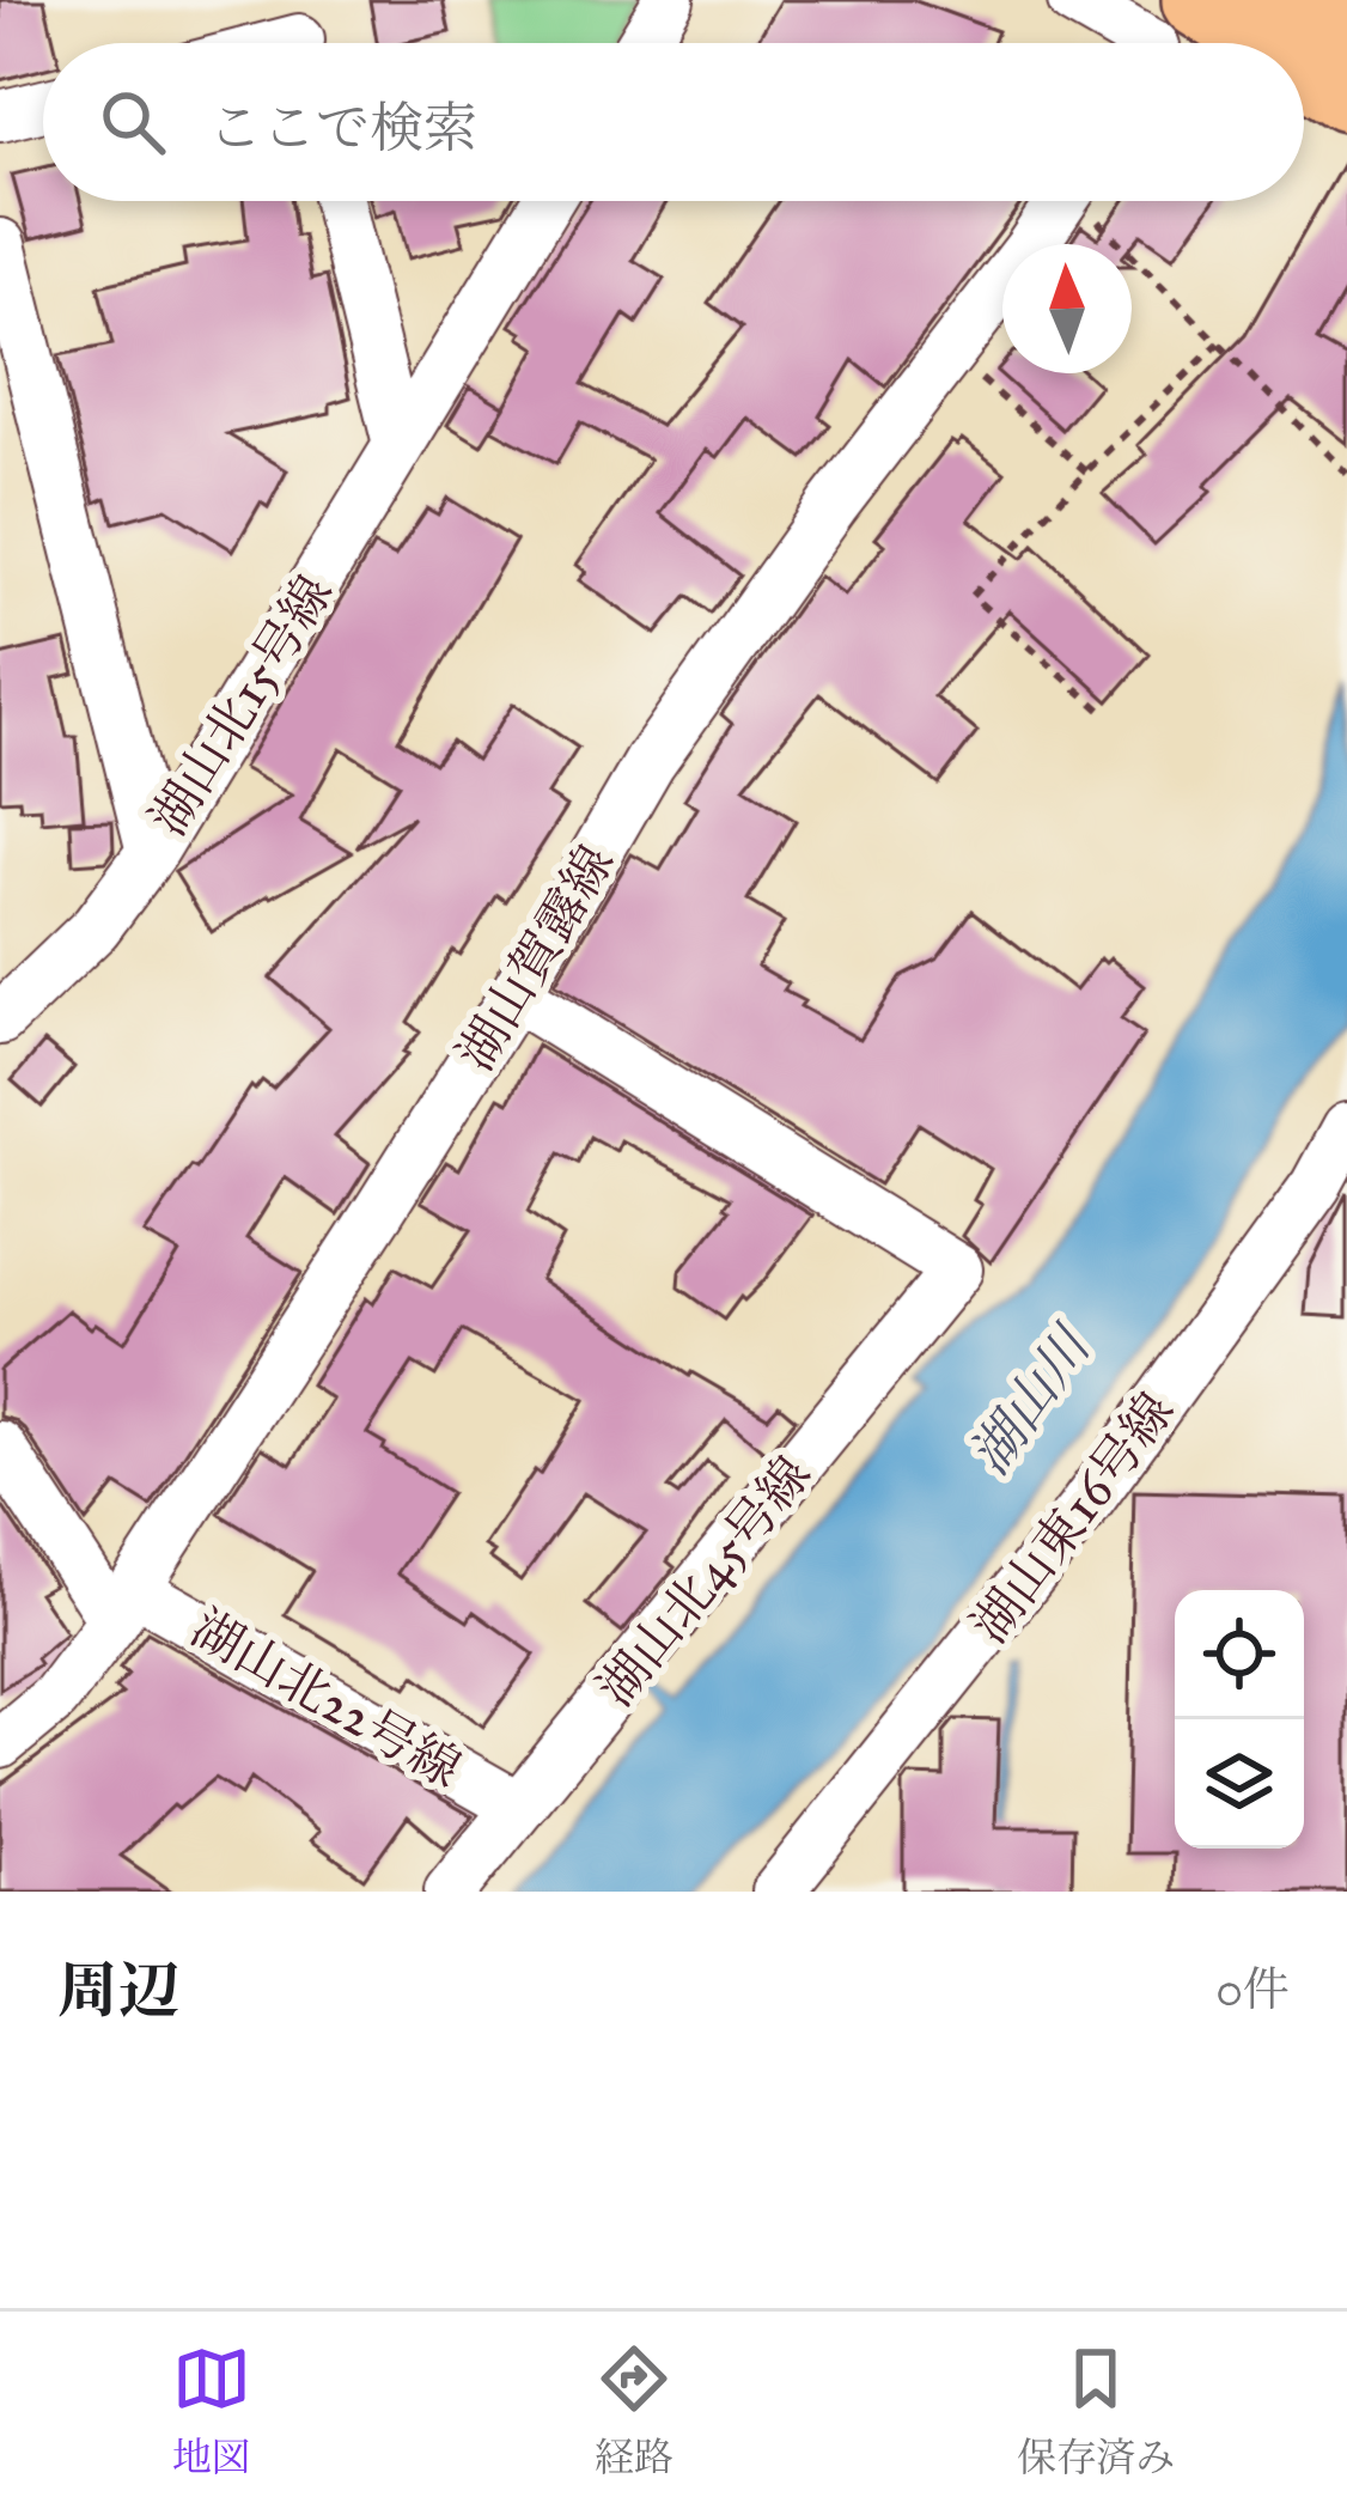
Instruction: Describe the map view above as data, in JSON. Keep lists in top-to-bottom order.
{
  "streets": {
    "street": [
      "湖山北15号線",
      "湖山賀露線",
      "湖山東16号線",
      "湖山北45号線",
      "湖山北22号線"
    ]
  },
  "crossings": [
    ["湖山賀露線", "湖山北45号線"],
    ["湖山賀露線", "湖山北22号線"],
    ["湖山北45号線", "湖山北22号線"]
  ],
  "water": ["湖山川"],
  "north": "top",
  "page": {
    "search": "ここで検索",
    "heading": ["周辺", "0件"],
    "nav": ["地図", "経路", "保存済み"]
  }
}
